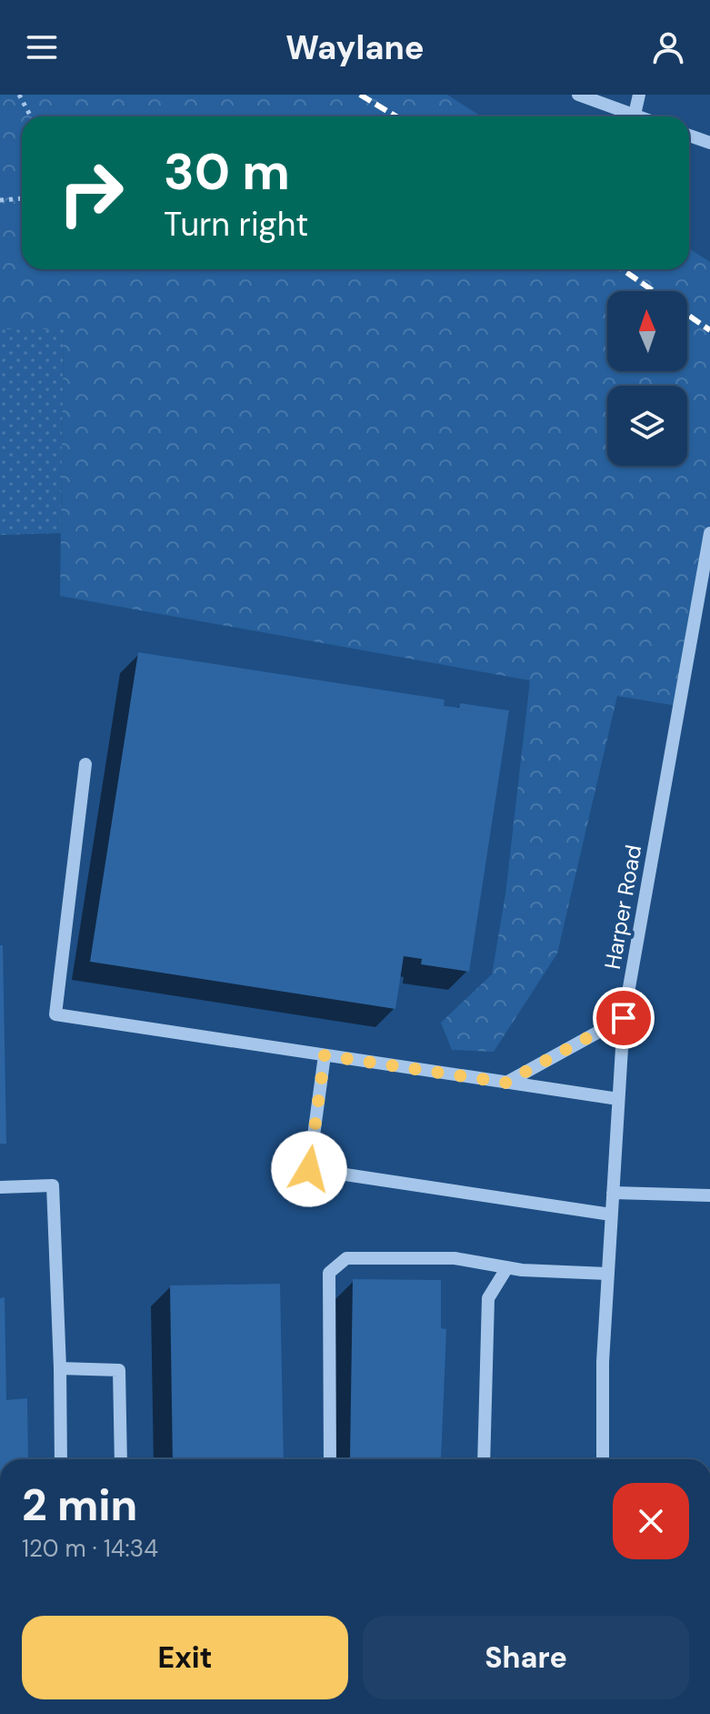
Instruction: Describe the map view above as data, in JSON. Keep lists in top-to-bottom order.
{
  "streets": {
    "street": ["Harper Road"]
  },
  "north": "top",
  "page": {
    "header": "Waylane",
    "turn": ["30 m", "Turn right"],
    "heading": ["2 min", "120 m · 14:34"],
    "buttons": ["Exit", "Share"]
  }
}
